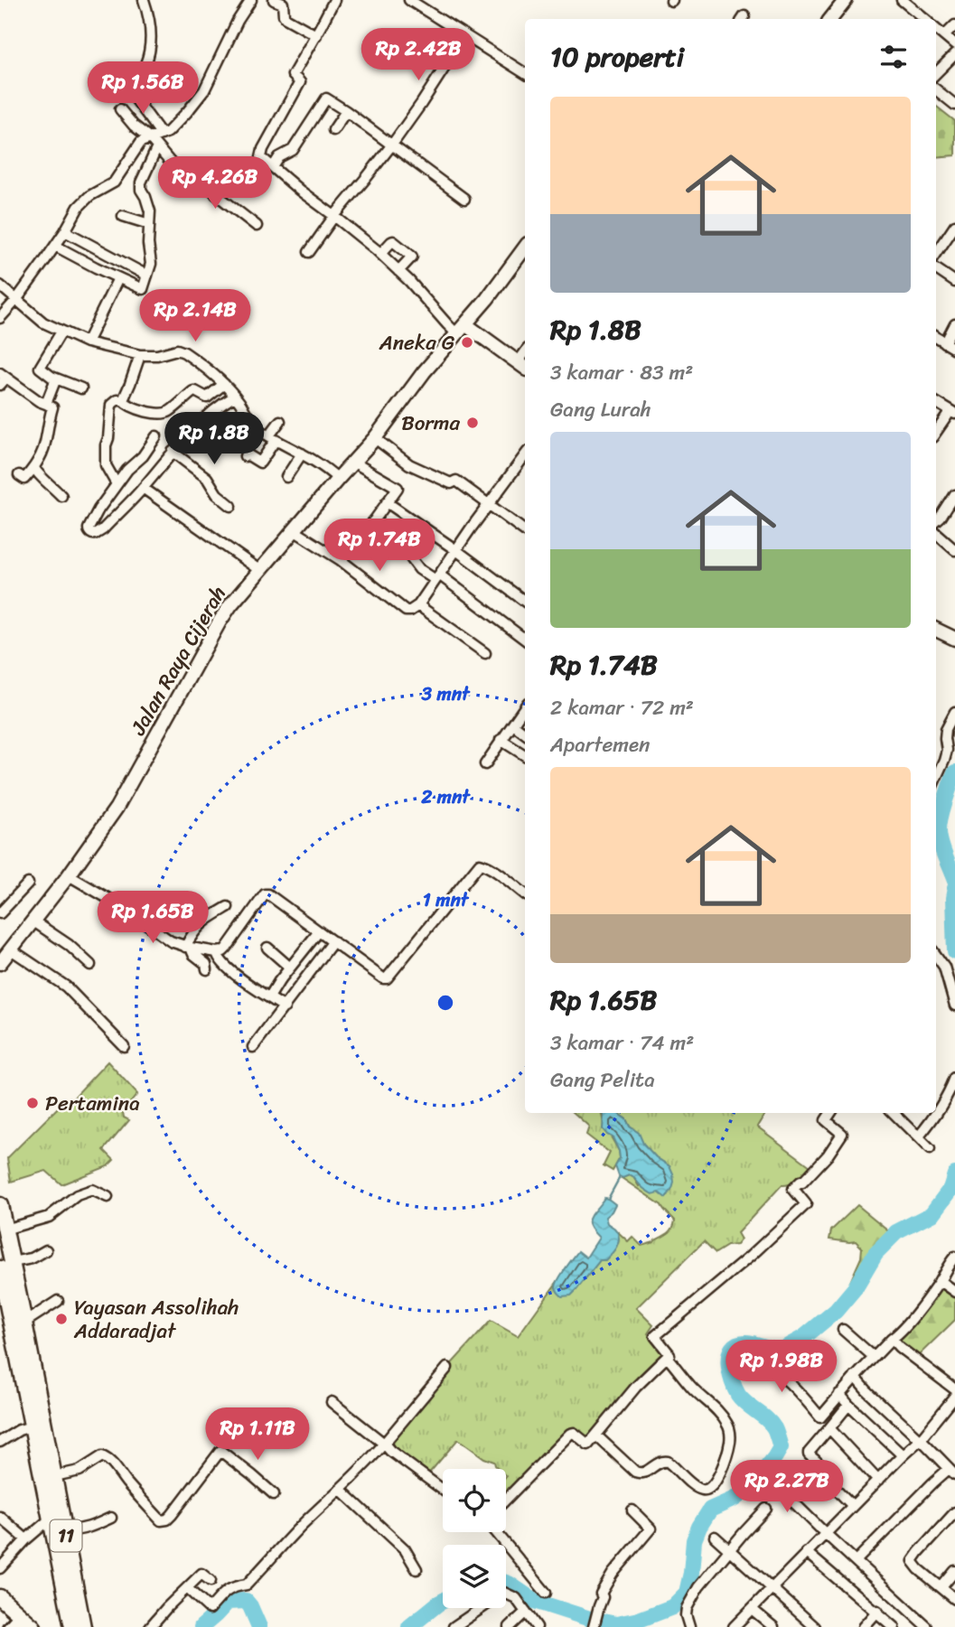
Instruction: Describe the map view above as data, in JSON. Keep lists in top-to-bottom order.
{
  "streets": {
    "highway": ["11"],
    "main road": ["Jalan Raya Cijerah"]
  },
  "places": [
    "Aneka G",
    "Borma",
    "Pertamina",
    "Yayasan Assolihah Addaradjat"
  ],
  "page": {
    "heading": "10 properti",
    "price": [
      "Rp 2.42B",
      "Rp 1.56B",
      "Rp 4.26B",
      "Rp 2.14B",
      "Rp 1.8B",
      "Rp 1.74B",
      "Rp 1.65B",
      "Rp 1.98B",
      "Rp 1.11B",
      "Rp 2.27B"
    ],
    "list": [
      {
        "name": "Rp 1.8B",
        "note": "3 kamar · 83 m² · Gang Lurah"
      },
      {
        "name": "Rp 1.74B",
        "note": "2 kamar · 72 m² · Apartemen"
      },
      {
        "name": "Rp 1.65B",
        "note": "3 kamar · 74 m² · Gang Pelita"
      }
    ]
  },
  "rings": ["3 mnt", "2 mnt", "1 mnt"]
}
